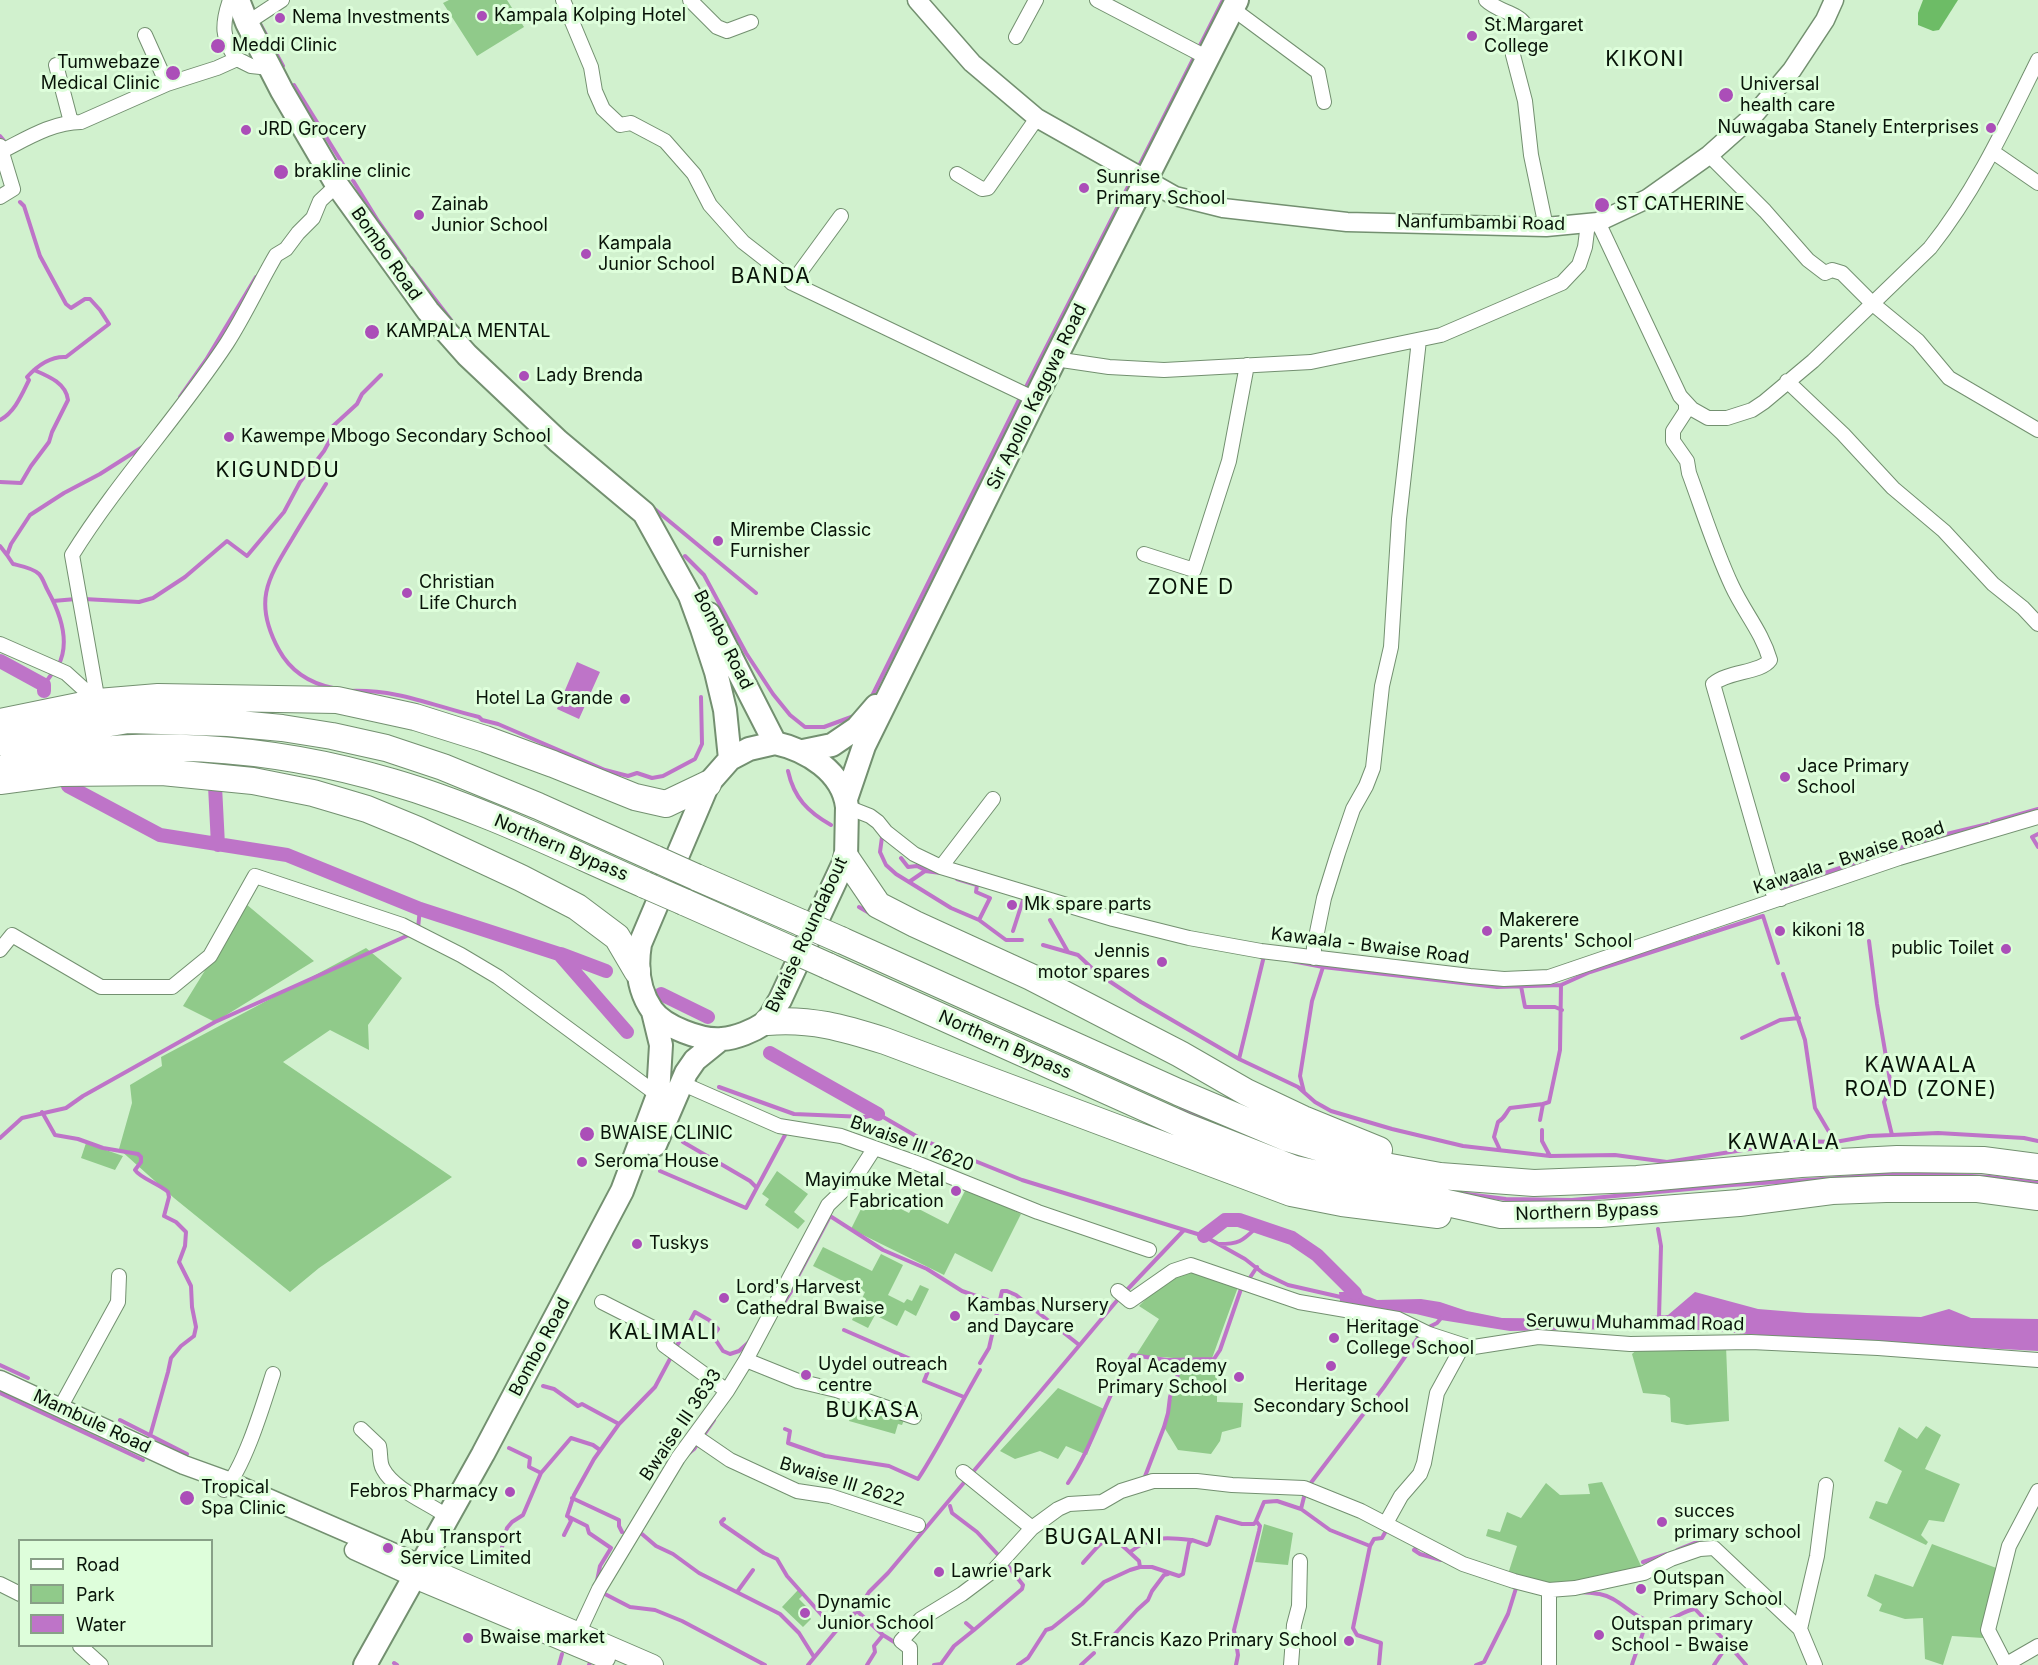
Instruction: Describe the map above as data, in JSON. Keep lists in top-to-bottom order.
{
  "streets": {
    "highway": ["Northern Bypass"],
    "main road": ["Bombo Road", "Sir Apollo Kaggwa Road", "Bwaise Roundabout"],
    "street": [
      "Nanfumbambi Road",
      "Kawaala - Bwaise Road",
      "Bwaise III 2620",
      "Seruwu Muhammad Road",
      "Mambule Road",
      "Bwaise III 3633",
      "Bwaise III 2622"
    ]
  },
  "crossings": [
    ["Nanfumbambi Road", "Sir Apollo Kaggwa Road"],
    ["Bombo Road", "Bwaise Roundabout"],
    ["Bombo Road", "Bwaise III 2620"],
    ["Bombo Road", "Mambule Road"],
    ["Sir Apollo Kaggwa Road", "Kawaala - Bwaise Road"],
    ["Sir Apollo Kaggwa Road", "Bwaise Roundabout"],
    ["Kawaala - Bwaise Road", "Bwaise Roundabout"],
    ["Bwaise III 2620", "Bwaise III 3633"],
    ["Bwaise III 3633", "Bwaise III 2622"]
  ],
  "districts": [
    "KIKONI",
    "BANDA",
    "KIGUNDDU",
    "ZONE D",
    "KAWAALA ROAD (ZONE)",
    "KAWAALA",
    "KALIMALI",
    "BUKASA",
    "BUGALANI"
  ],
  "places": [
    "Kampala Kolping Hotel",
    "Nema Investments",
    "St.Margaret College",
    "Meddi Clinic",
    "Tumwebaze Medical Clinic",
    "Universal health care",
    "Nuwagaba Stanely Enterprises",
    "JRD Grocery",
    "brakline clinic",
    "Sunrise Primary School",
    "ST CATHERINE",
    "Zainab Junior School",
    "Kampala Junior School",
    "KAMPALA MENTAL",
    "Lady Brenda",
    "Kawempe Mbogo Secondary School",
    "Mirembe Classic Furnisher",
    "Christian Life Church",
    "Hotel La Grande",
    "Jace Primary School",
    "Mk spare parts",
    "Makerere Parents' School",
    "kikoni 18",
    "public Toilet",
    "Jennis motor spares",
    "BWAISE CLINIC",
    "Seroma House",
    "Mayimuke Metal Fabrication",
    "Tuskys",
    "Lord's Harvest Cathedral Bwaise",
    "Kambas Nursery and Daycare",
    "Heritage College School",
    "Heritage Secondary School",
    "Uydel outreach centre",
    "Royal Academy Primary School",
    "Febros Pharmacy",
    "Tropical Spa Clinic",
    "succes primary school",
    "Abu Transport Service Limited",
    "Lawrie Park",
    "Outspan Primary School",
    "Dynamic Junior School",
    "Outspan primary School - Bwaise",
    "Bwaise market",
    "St.Francis Kazo Primary School"
  ],
  "legend": ["Road", "Park", "Water"]
}
